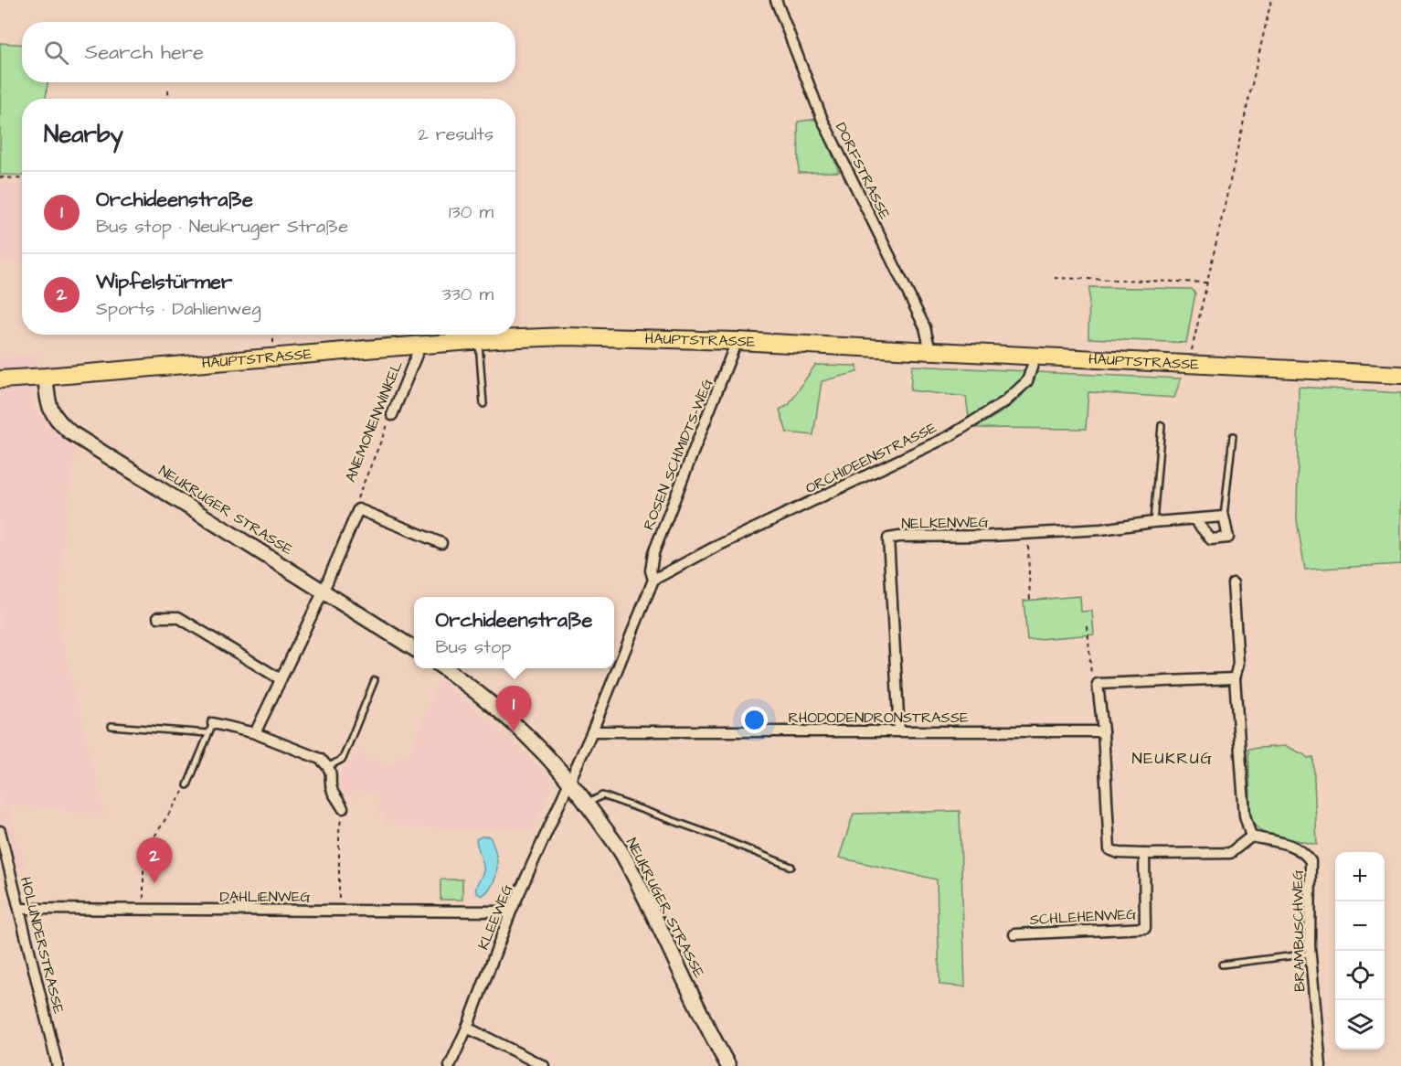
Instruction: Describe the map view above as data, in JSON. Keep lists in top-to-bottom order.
{
  "streets": {
    "main road": ["HAUPTSTRASSE"],
    "street": [
      "DORFSTRASSE",
      "ANEMONENWINKEL",
      "ROSEN SCHMIDTS-WEG",
      "ORCHIDEENSTRASSE",
      "NEUKRUGER STRASSE",
      "NELKENWEG",
      "RHODODENDRONSTRASSE",
      "DAHLIENWEG",
      "KLEEWEG",
      "SCHLEHENWEG",
      "BRAMBUSCHWEG",
      "HOLUNDERSTRASSE"
    ]
  },
  "crossings": [
    ["DORFSTRASSE", "HAUPTSTRASSE"],
    ["HAUPTSTRASSE", "ANEMONENWINKEL"],
    ["HAUPTSTRASSE", "ROSEN SCHMIDTS-WEG"],
    ["HAUPTSTRASSE", "ORCHIDEENSTRASSE"],
    ["HAUPTSTRASSE", "NEUKRUGER STRASSE"],
    ["ROSEN SCHMIDTS-WEG", "ORCHIDEENSTRASSE"],
    ["NEUKRUGER STRASSE", "KLEEWEG"],
    ["NELKENWEG", "RHODODENDRONSTRASSE"],
    ["DAHLIENWEG", "KLEEWEG"],
    ["DAHLIENWEG", "HOLUNDERSTRASSE"]
  ],
  "districts": ["NEUKRUG"],
  "page": {
    "search": "Search here",
    "heading": ["Nearby", "2 results"],
    "list": [
      {
        "mark": "1",
        "name": "Orchideenstraße",
        "note": "Bus stop · Neukruger Straße",
        "value": "130 m"
      },
      {
        "mark": "2",
        "name": "Wipfelstürmer",
        "note": "Sports · Dahlienweg",
        "value": "330 m"
      }
    ],
    "popup": ["Orchideenstraße", "Bus stop"],
    "pins": ["1", "2"],
    "map_buttons": ["+", "−"]
  }
}
